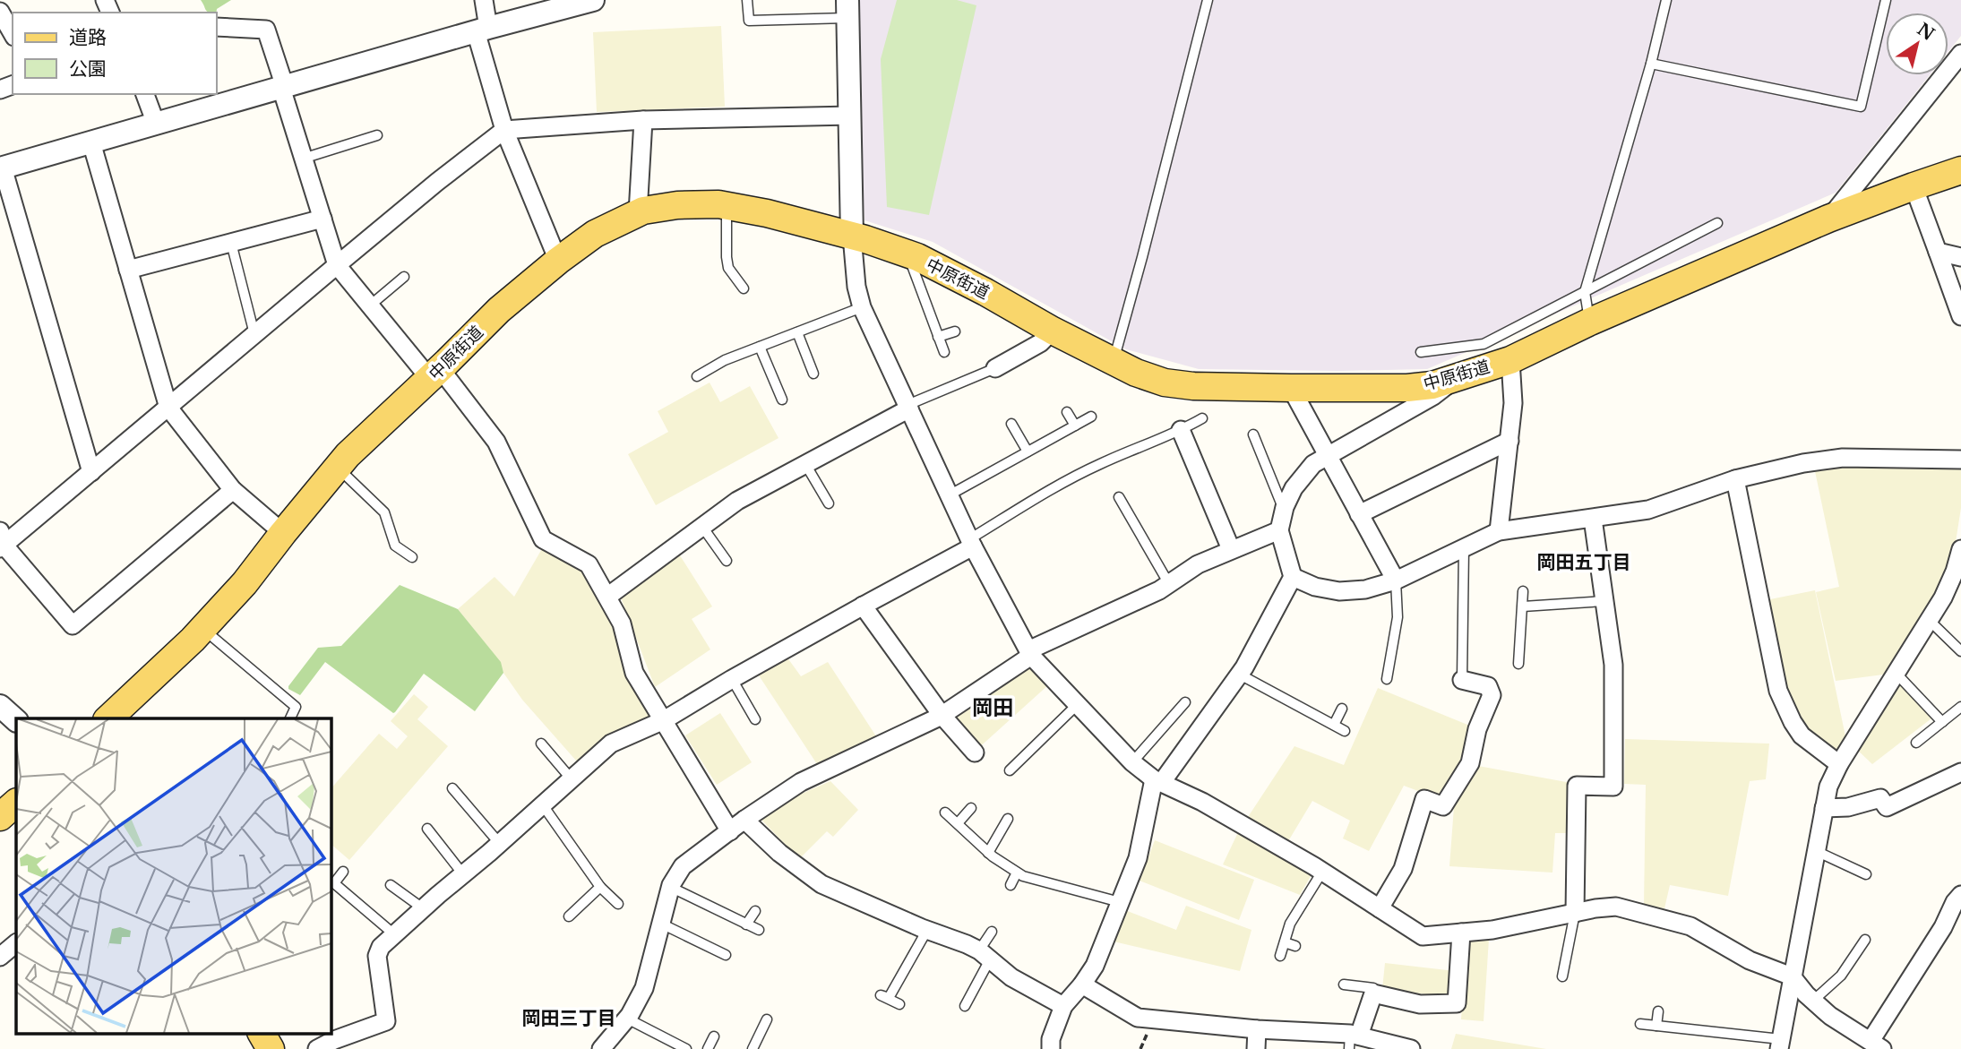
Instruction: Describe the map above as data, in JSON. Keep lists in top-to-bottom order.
{
  "streets": {
    "main road": ["中原街道"]
  },
  "districts": ["岡田五丁目", "岡田", "岡田三丁目"],
  "legend": ["道路", "公園"],
  "north": "top right"
}
